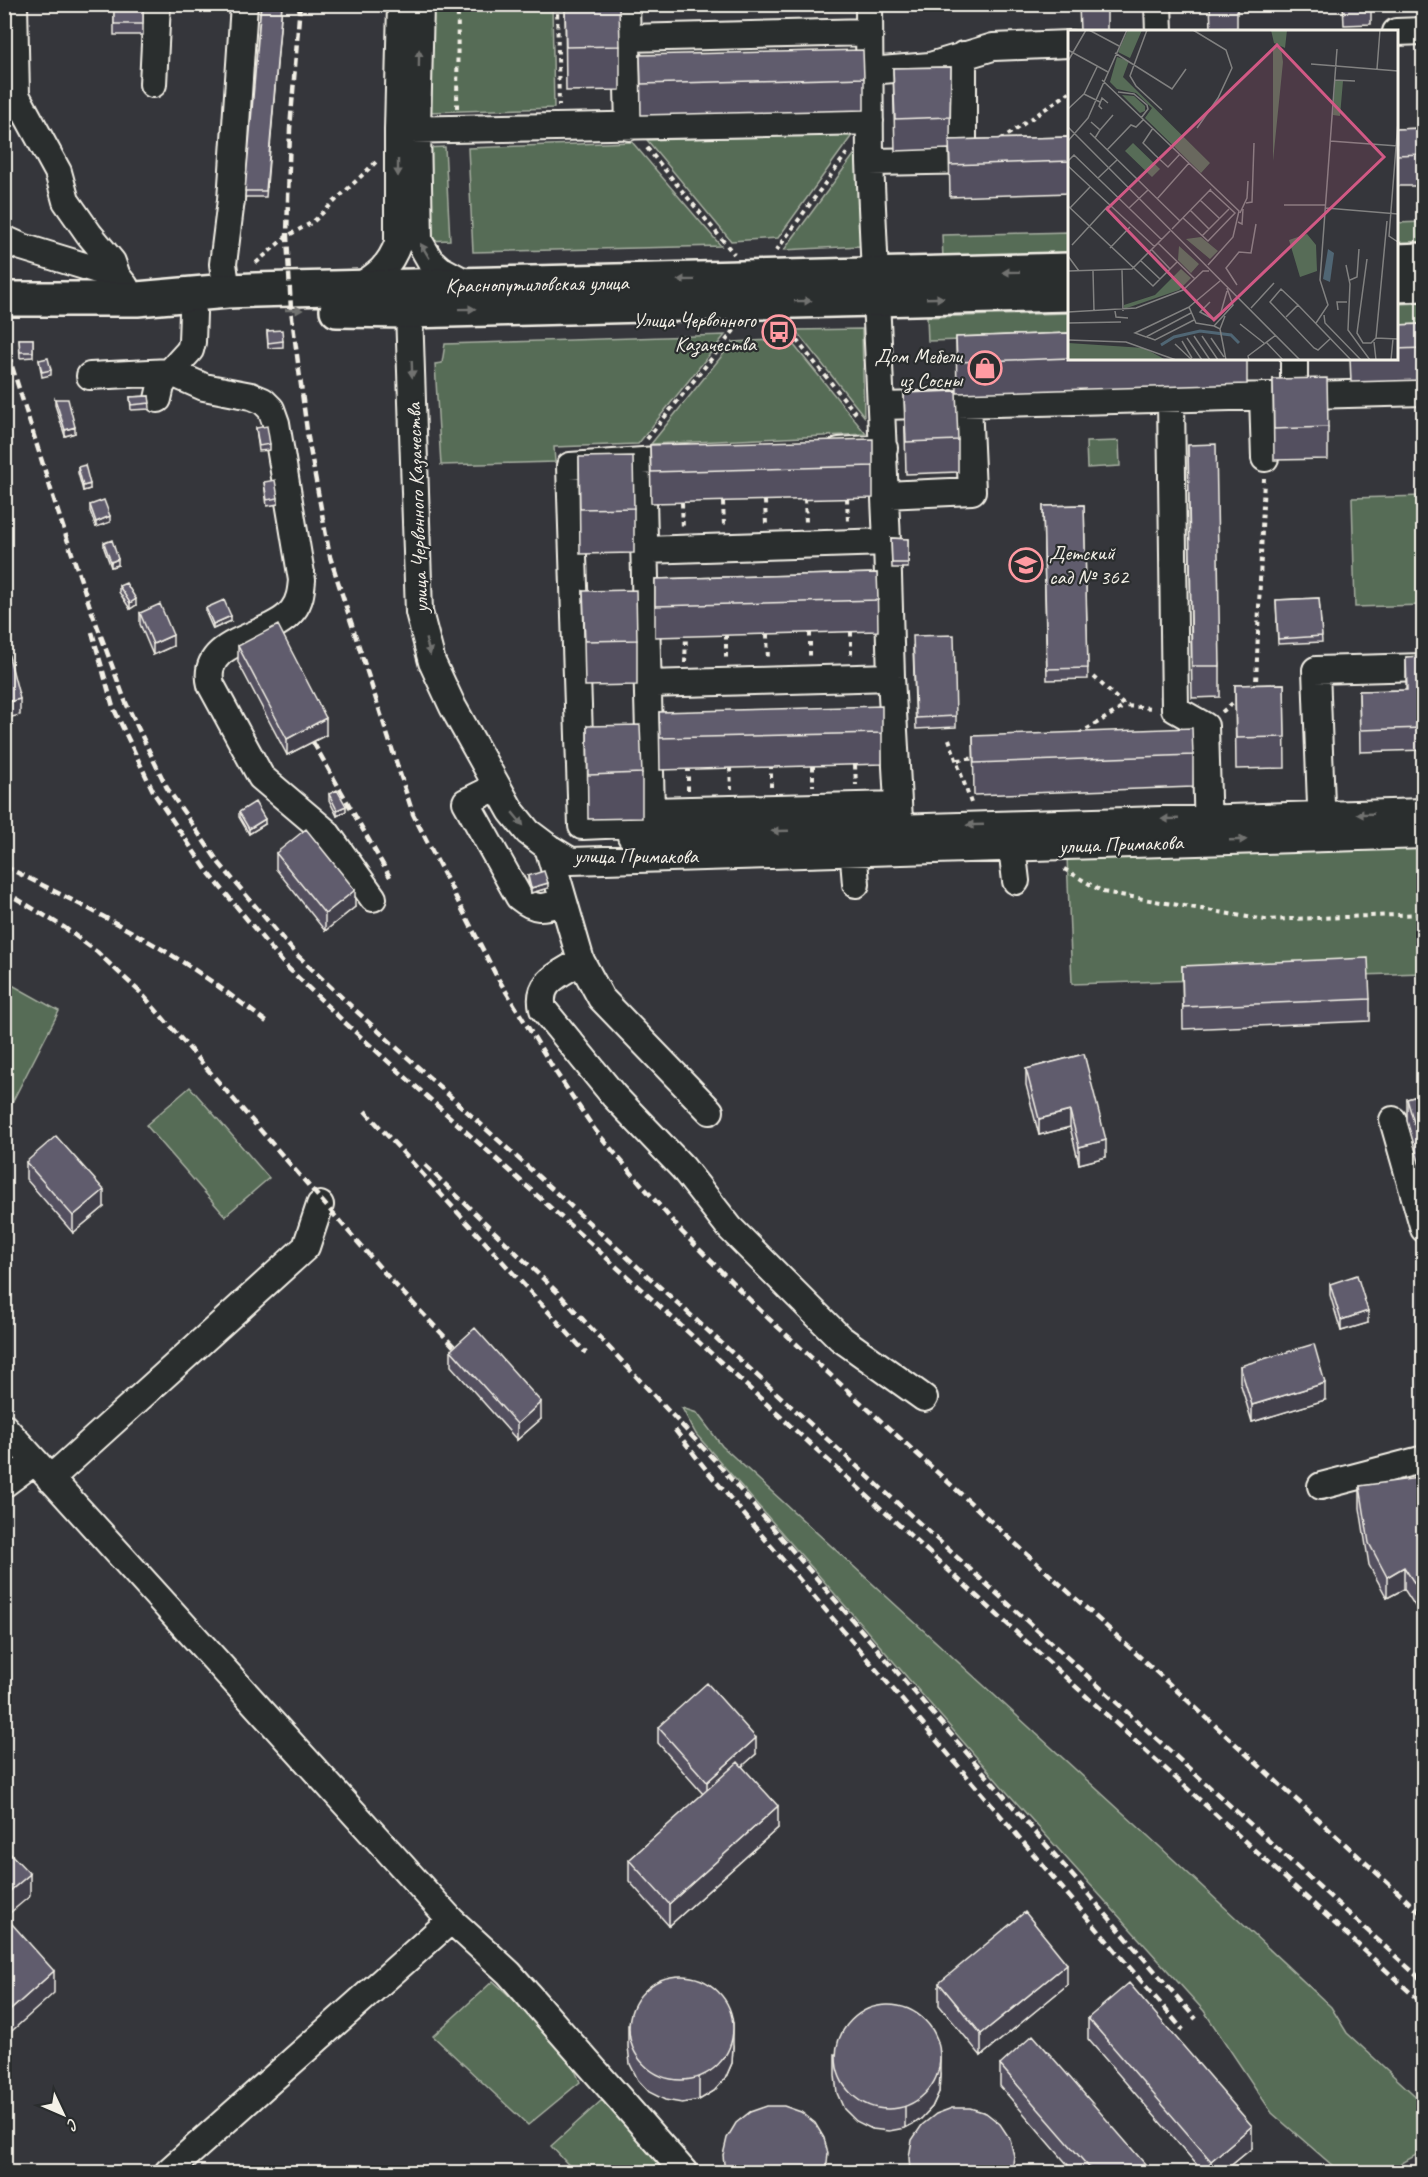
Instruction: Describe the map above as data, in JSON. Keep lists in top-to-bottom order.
{
  "streets": {
    "main road": ["Краснопутиловская улица"],
    "street": ["улица Червонного Казачества", "улица Примакова"]
  },
  "crossings": [
    ["Краснопутиловская улица", "улица Червонного Казачества"],
    ["улица Червонного Казачества", "улица Примакова"]
  ],
  "places": {
    "bus stop": ["Улица Червонного Казачества"],
    "shop": ["Дом Мебели из Сосны"],
    "school or university": ["Детский сад № 362"]
  },
  "north": "bottom right"
}
